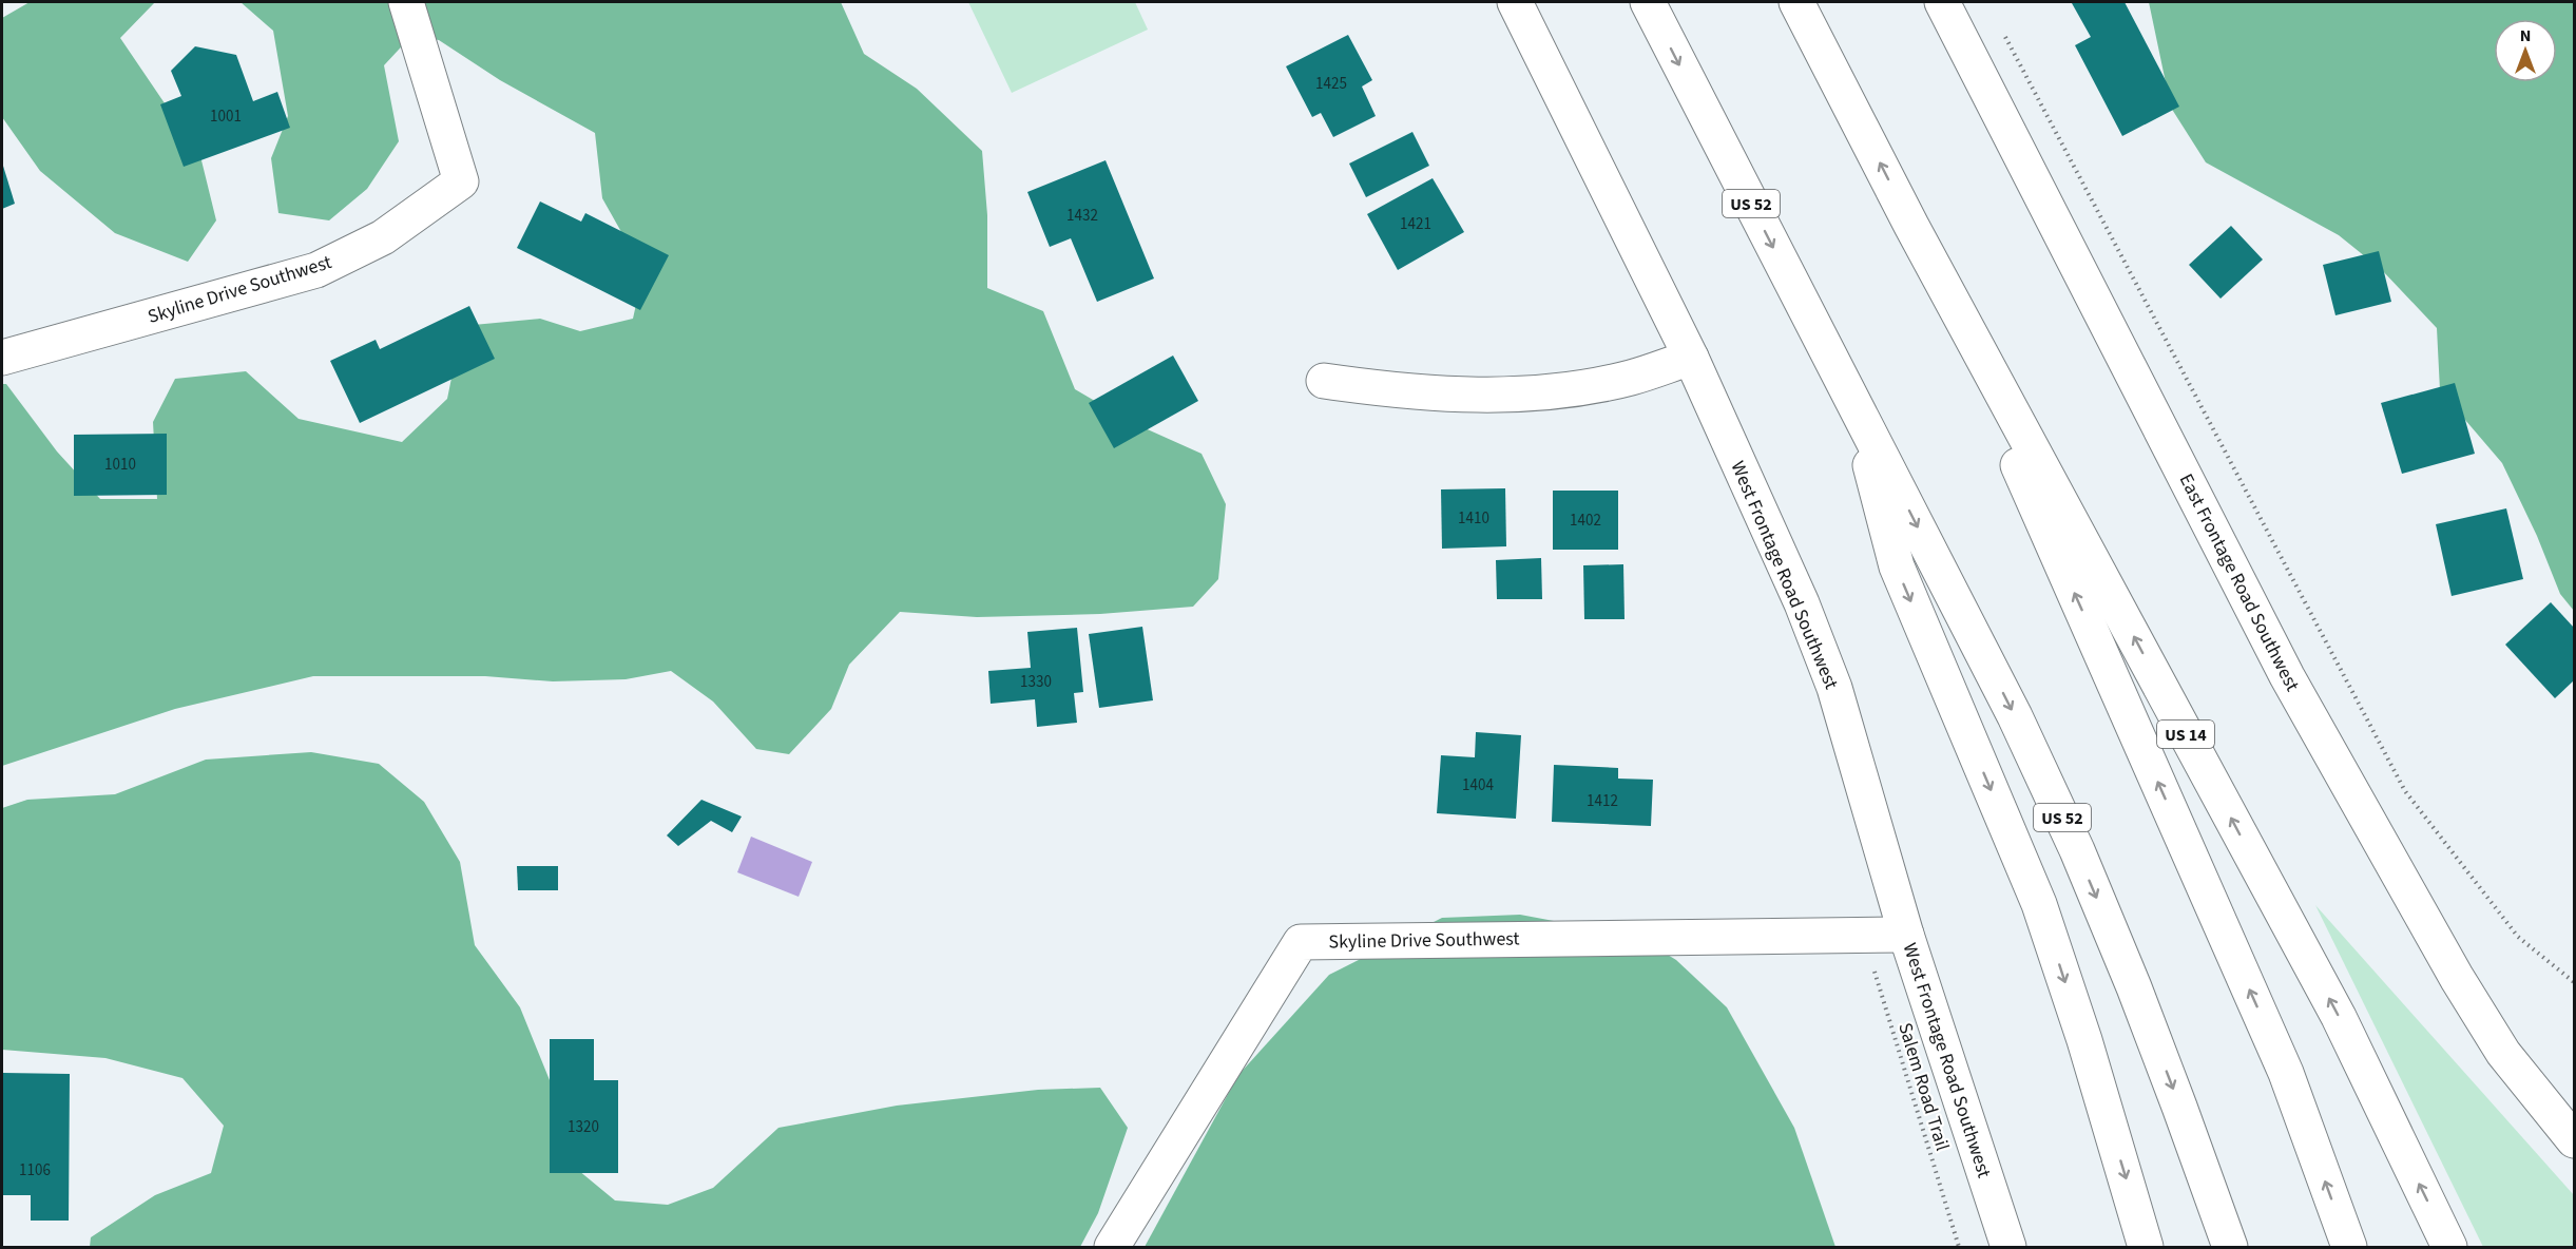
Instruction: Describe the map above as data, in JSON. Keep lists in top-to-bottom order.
{
  "streets": {
    "main road": [
      "US 52",
      "Skyline Drive Southwest",
      "West Frontage Road Southwest",
      "East Frontage Road Southwest",
      "US 14"
    ],
    "path": ["Salem Road Trail"]
  },
  "crossings": [
    ["Skyline Drive Southwest", "West Frontage Road Southwest"],
    ["Skyline Drive Southwest", "Salem Road Trail"]
  ],
  "house_numbers": [
    "1425",
    "1001",
    "1432",
    "1421",
    "1010",
    "1410",
    "1402",
    "1330",
    "1404",
    "1412",
    "1320",
    "1106"
  ],
  "north": "top"
}
